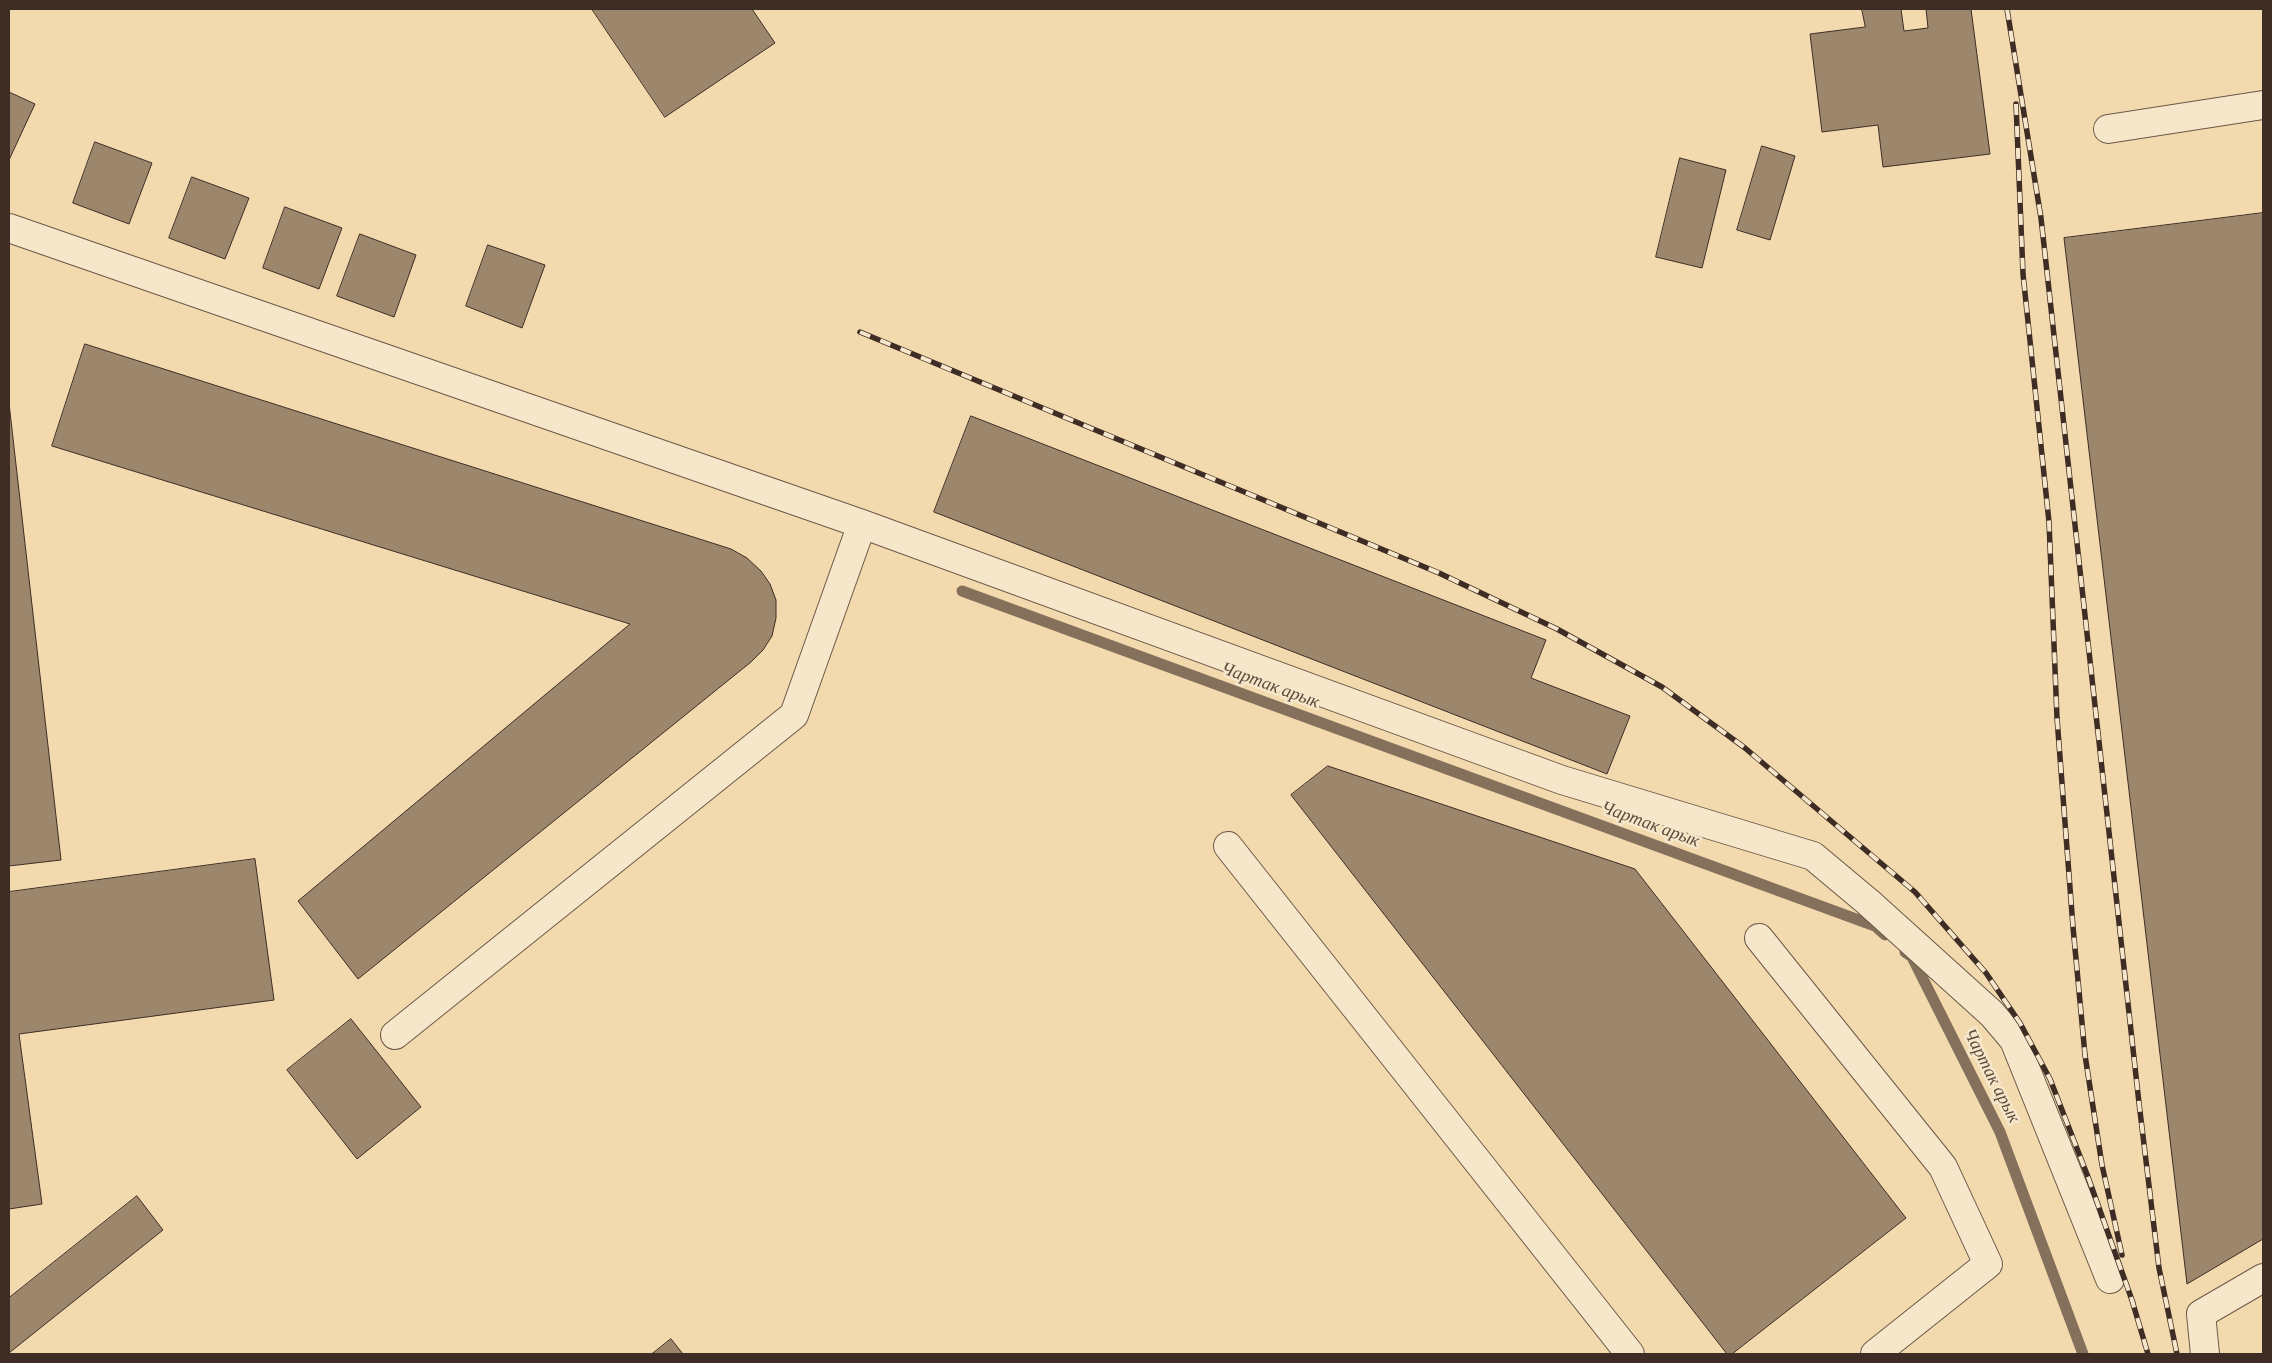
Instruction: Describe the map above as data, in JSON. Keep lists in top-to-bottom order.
{
  "water": ["Чартак арык"]
}
